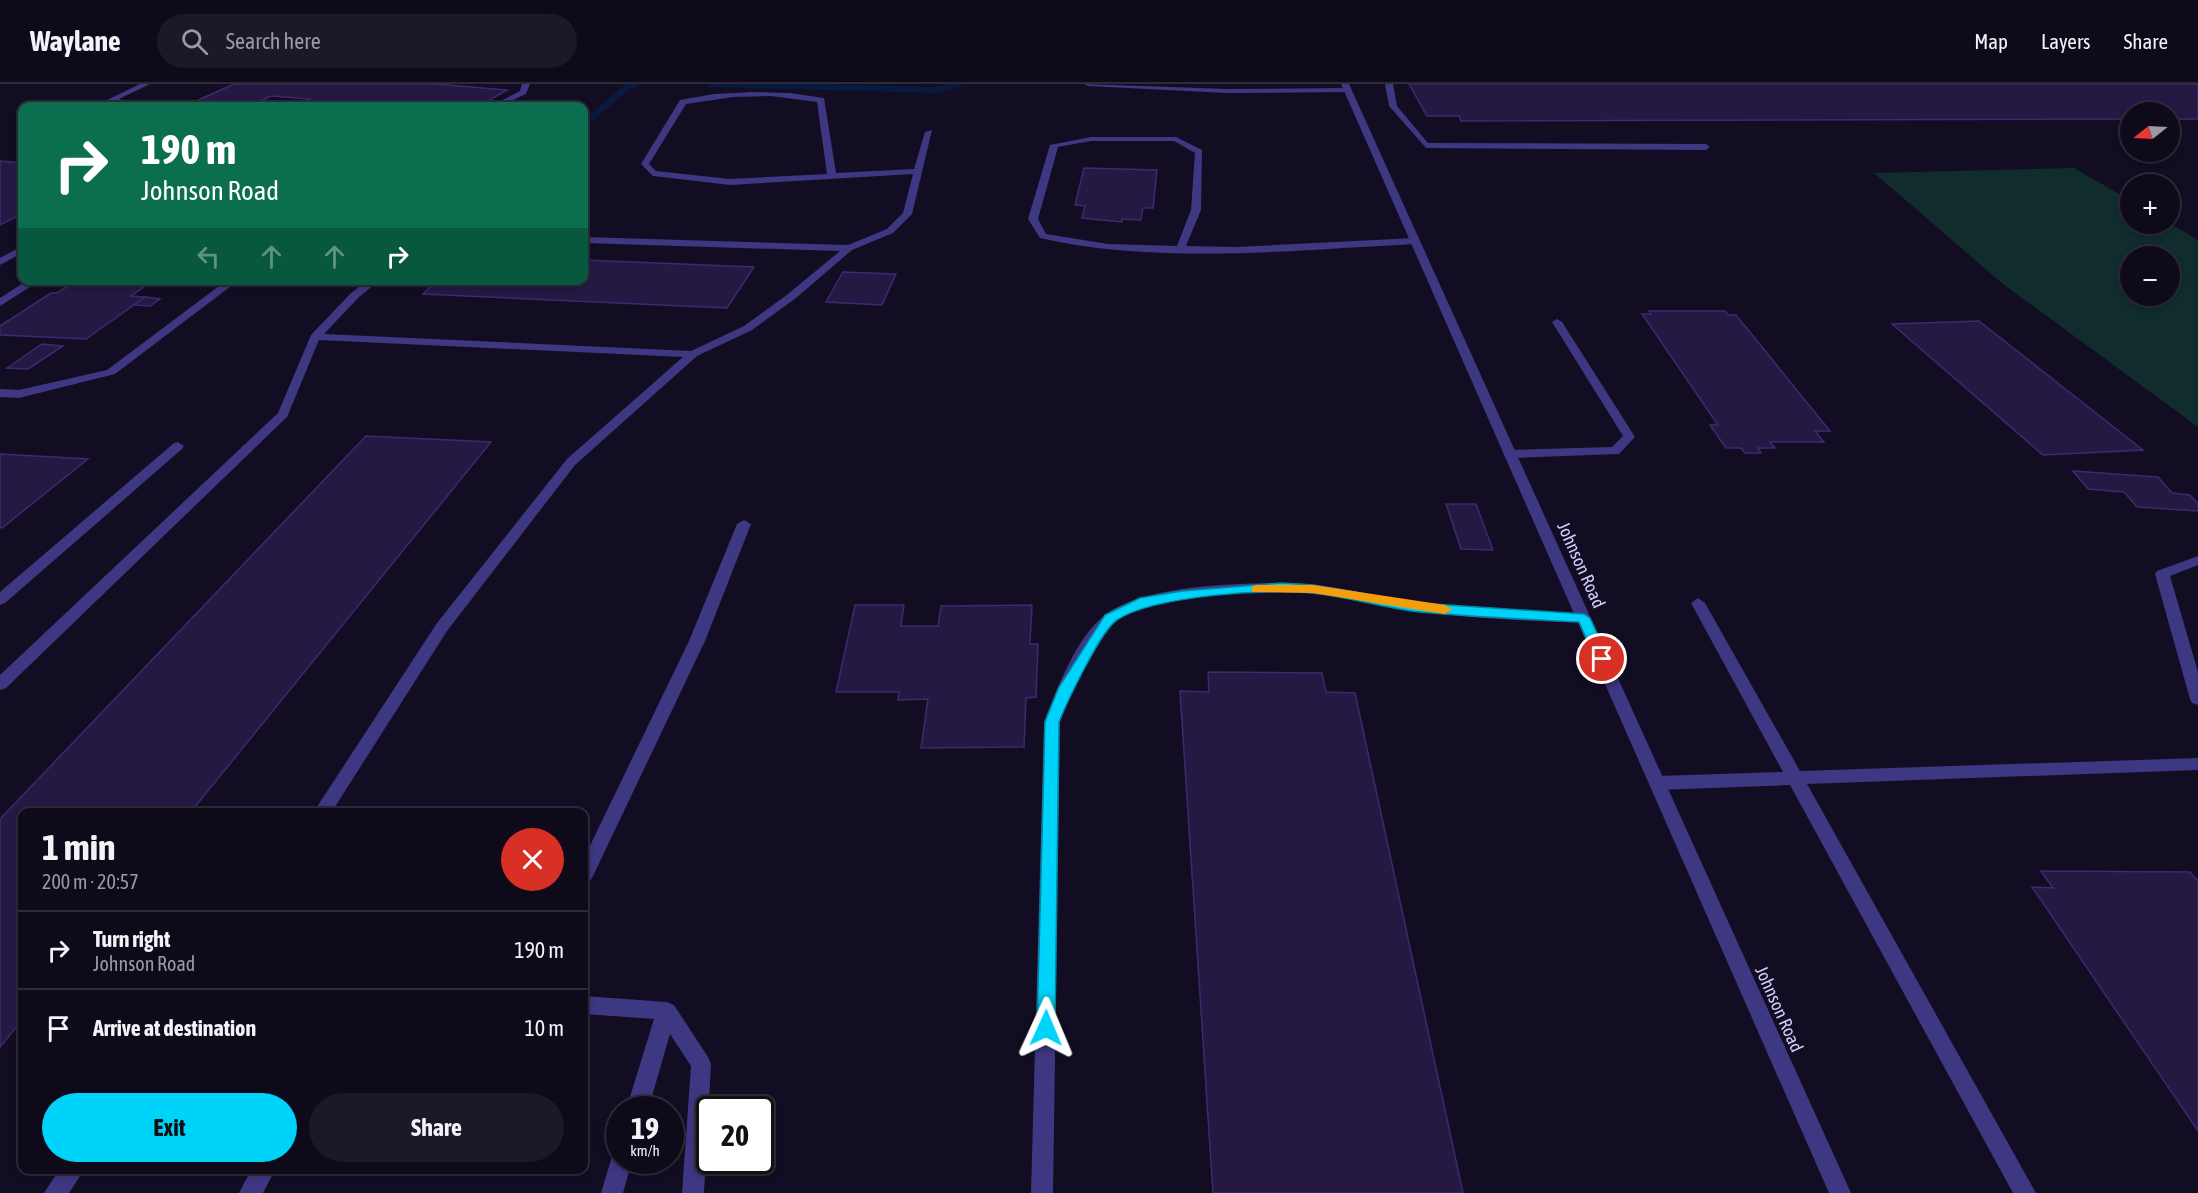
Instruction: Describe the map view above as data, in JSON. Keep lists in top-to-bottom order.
{
  "streets": {
    "street": ["Johnson Road"]
  },
  "north": "left",
  "page": {
    "header": "Waylane",
    "search": "Search here",
    "nav": ["Map", "Layers", "Share"],
    "map_buttons": ["+", "−"],
    "turn": ["190 m", "Johnson Road"],
    "heading": ["1 min", "200 m · 20:57"],
    "list": [
      {
        "name": "Turn right",
        "note": "Johnson Road",
        "value": "190 m"
      },
      {
        "name": "Arrive at destination",
        "value": "10 m"
      }
    ],
    "buttons": ["Exit", "Share"],
    "speed": "19 km/h",
    "limit": "20"
  }
}
